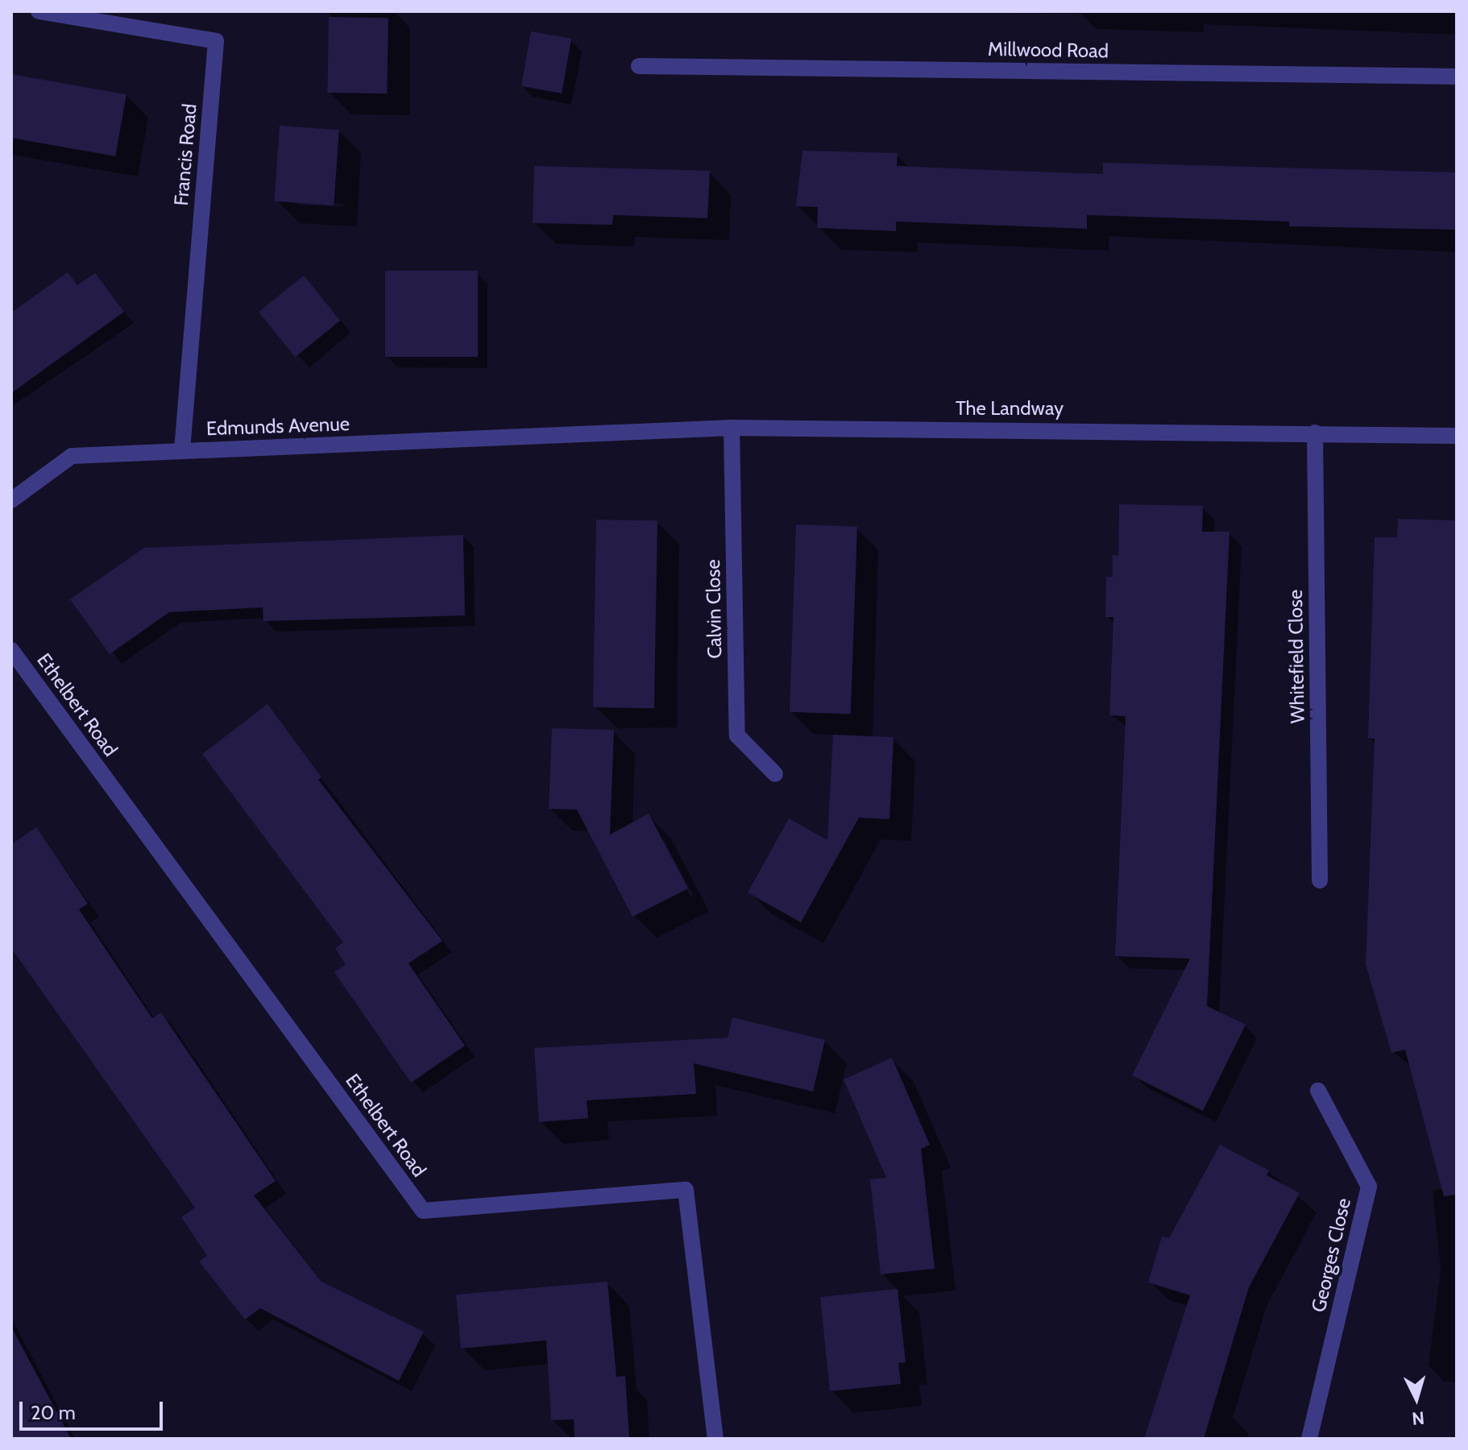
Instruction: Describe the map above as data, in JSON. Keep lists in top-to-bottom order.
{
  "streets": {
    "street": [
      "Millwood Road",
      "Francis Road",
      "The Landway",
      "Edmunds Avenue",
      "Calvin Close",
      "Whitefield Close",
      "Ethelbert Road",
      "Georges Close"
    ]
  },
  "crossings": [
    ["Francis Road", "Edmunds Avenue"],
    ["The Landway", "Edmunds Avenue"],
    ["The Landway", "Calvin Close"],
    ["The Landway", "Whitefield Close"]
  ],
  "scale_bar": "20 m",
  "north": "bottom"
}
